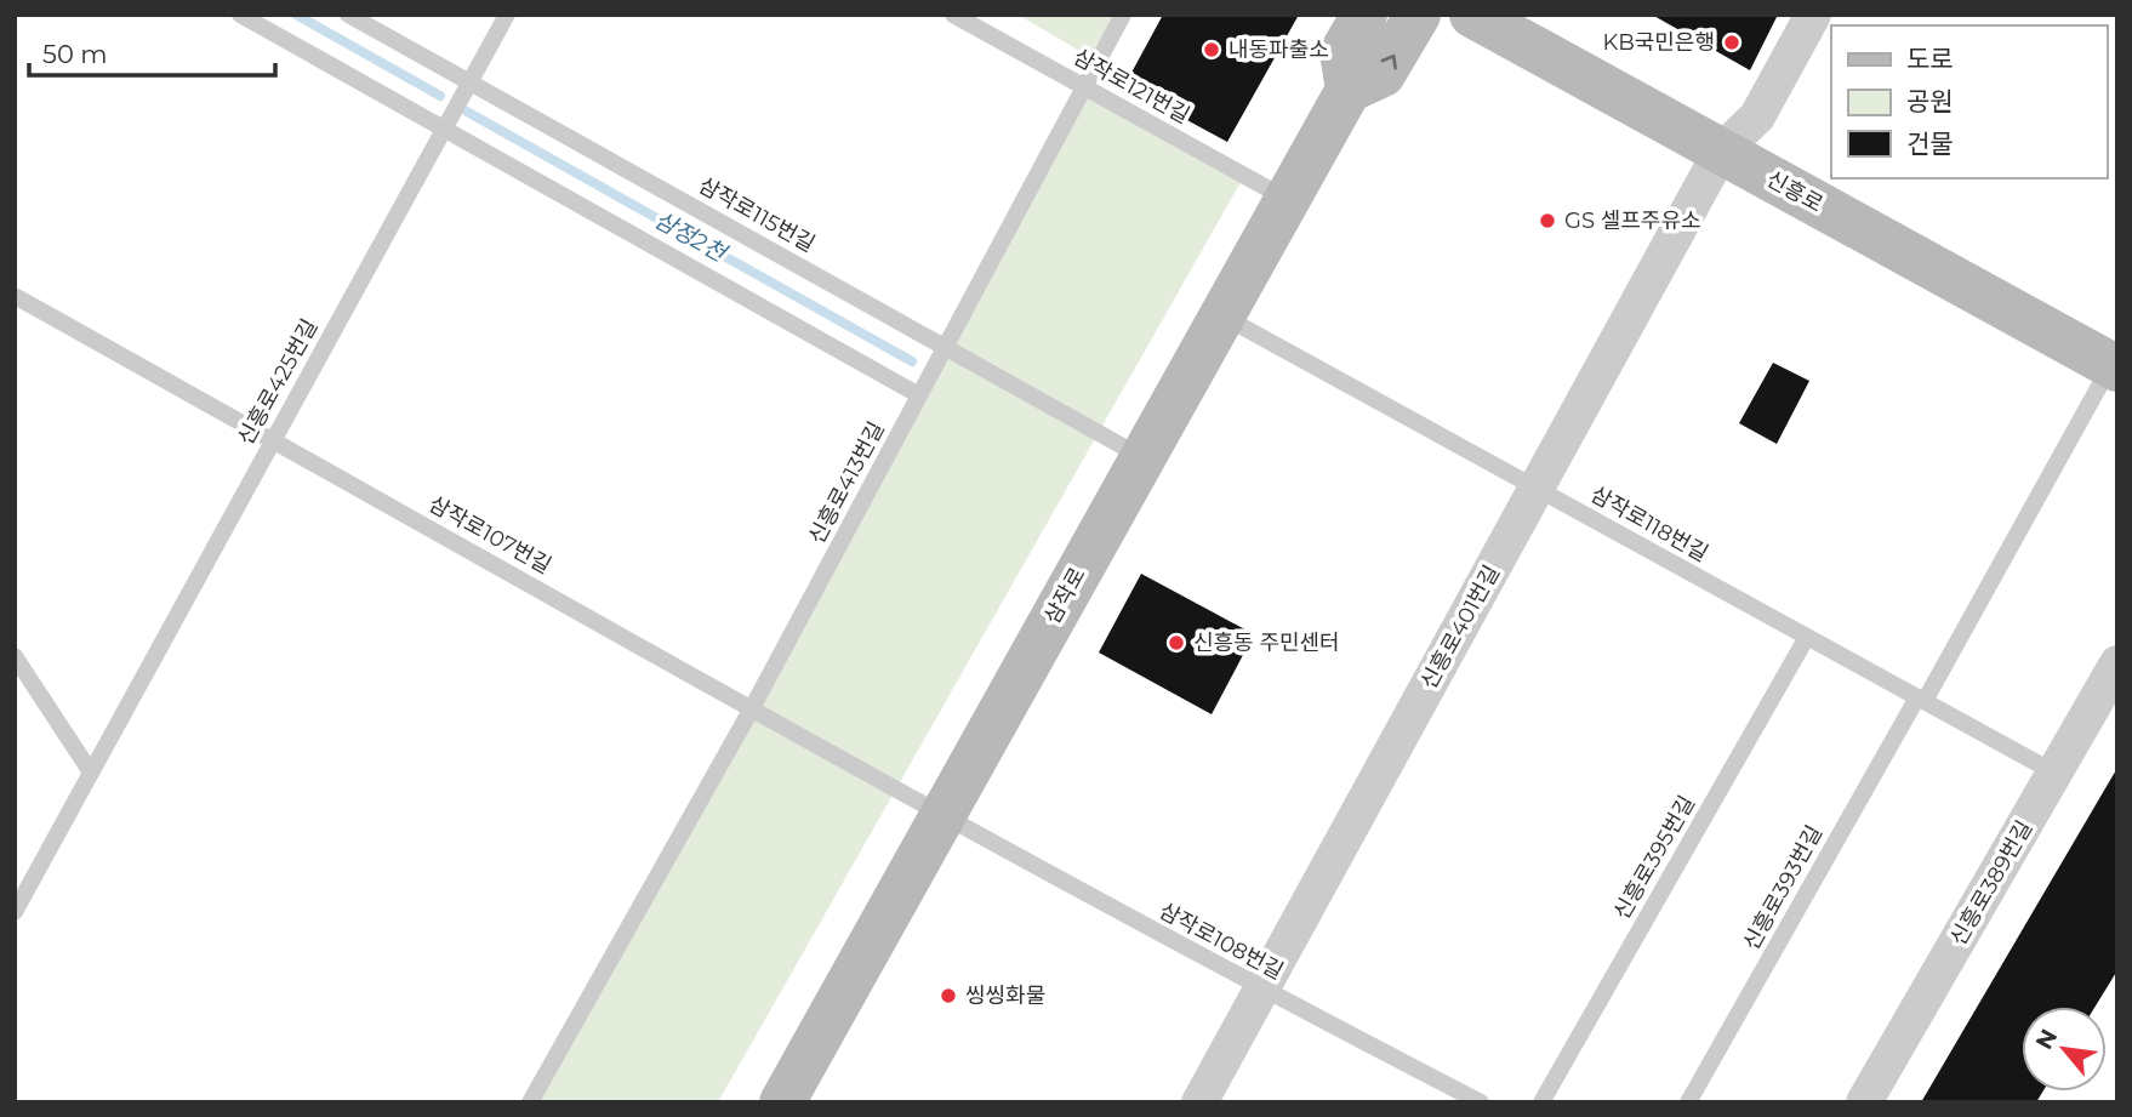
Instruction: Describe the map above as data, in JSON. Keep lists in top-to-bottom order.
{
  "streets": {
    "street": [
      "신흥로",
      "삼작로",
      "신흥로401번길",
      "신흥로389번길"
    ],
    "lane": [
      "삼작로121번길",
      "삼작로115번길",
      "신흥로425번길",
      "신흥로413번길",
      "삼작로118번길",
      "삼작로107번길",
      "신흥로395번길",
      "신흥로393번길",
      "삼작로108번길"
    ]
  },
  "crossings": [
    ["삼작로121번길", "신흥로413번길"],
    ["삼작로121번길", "삼작로"],
    ["신흥로", "신흥로401번길"],
    ["신흥로", "신흥로393번길"],
    ["삼작로115번길", "신흥로425번길"],
    ["삼작로115번길", "신흥로413번길"],
    ["삼작로115번길", "삼작로"],
    ["신흥로425번길", "삼작로107번길"],
    ["신흥로413번길", "삼작로107번길"],
    ["삼작로118번길", "삼작로"],
    ["삼작로118번길", "신흥로401번길"],
    ["삼작로118번길", "신흥로395번길"],
    ["삼작로118번길", "신흥로389번길"],
    ["삼작로118번길", "신흥로393번길"],
    ["삼작로107번길", "삼작로"],
    ["삼작로107번길", "삼작로108번길"],
    ["삼작로", "삼작로108번길"],
    ["신흥로401번길", "삼작로108번길"]
  ],
  "water": ["삼정2천"],
  "places": [
    "KB국민은행",
    "내동파출소",
    "GS 셀프주유소",
    "신흥동 주민센터",
    "씽씽화물"
  ],
  "legend": ["도로", "공원", "건물"],
  "scale_bar": "50 m",
  "north": "top left"
}
